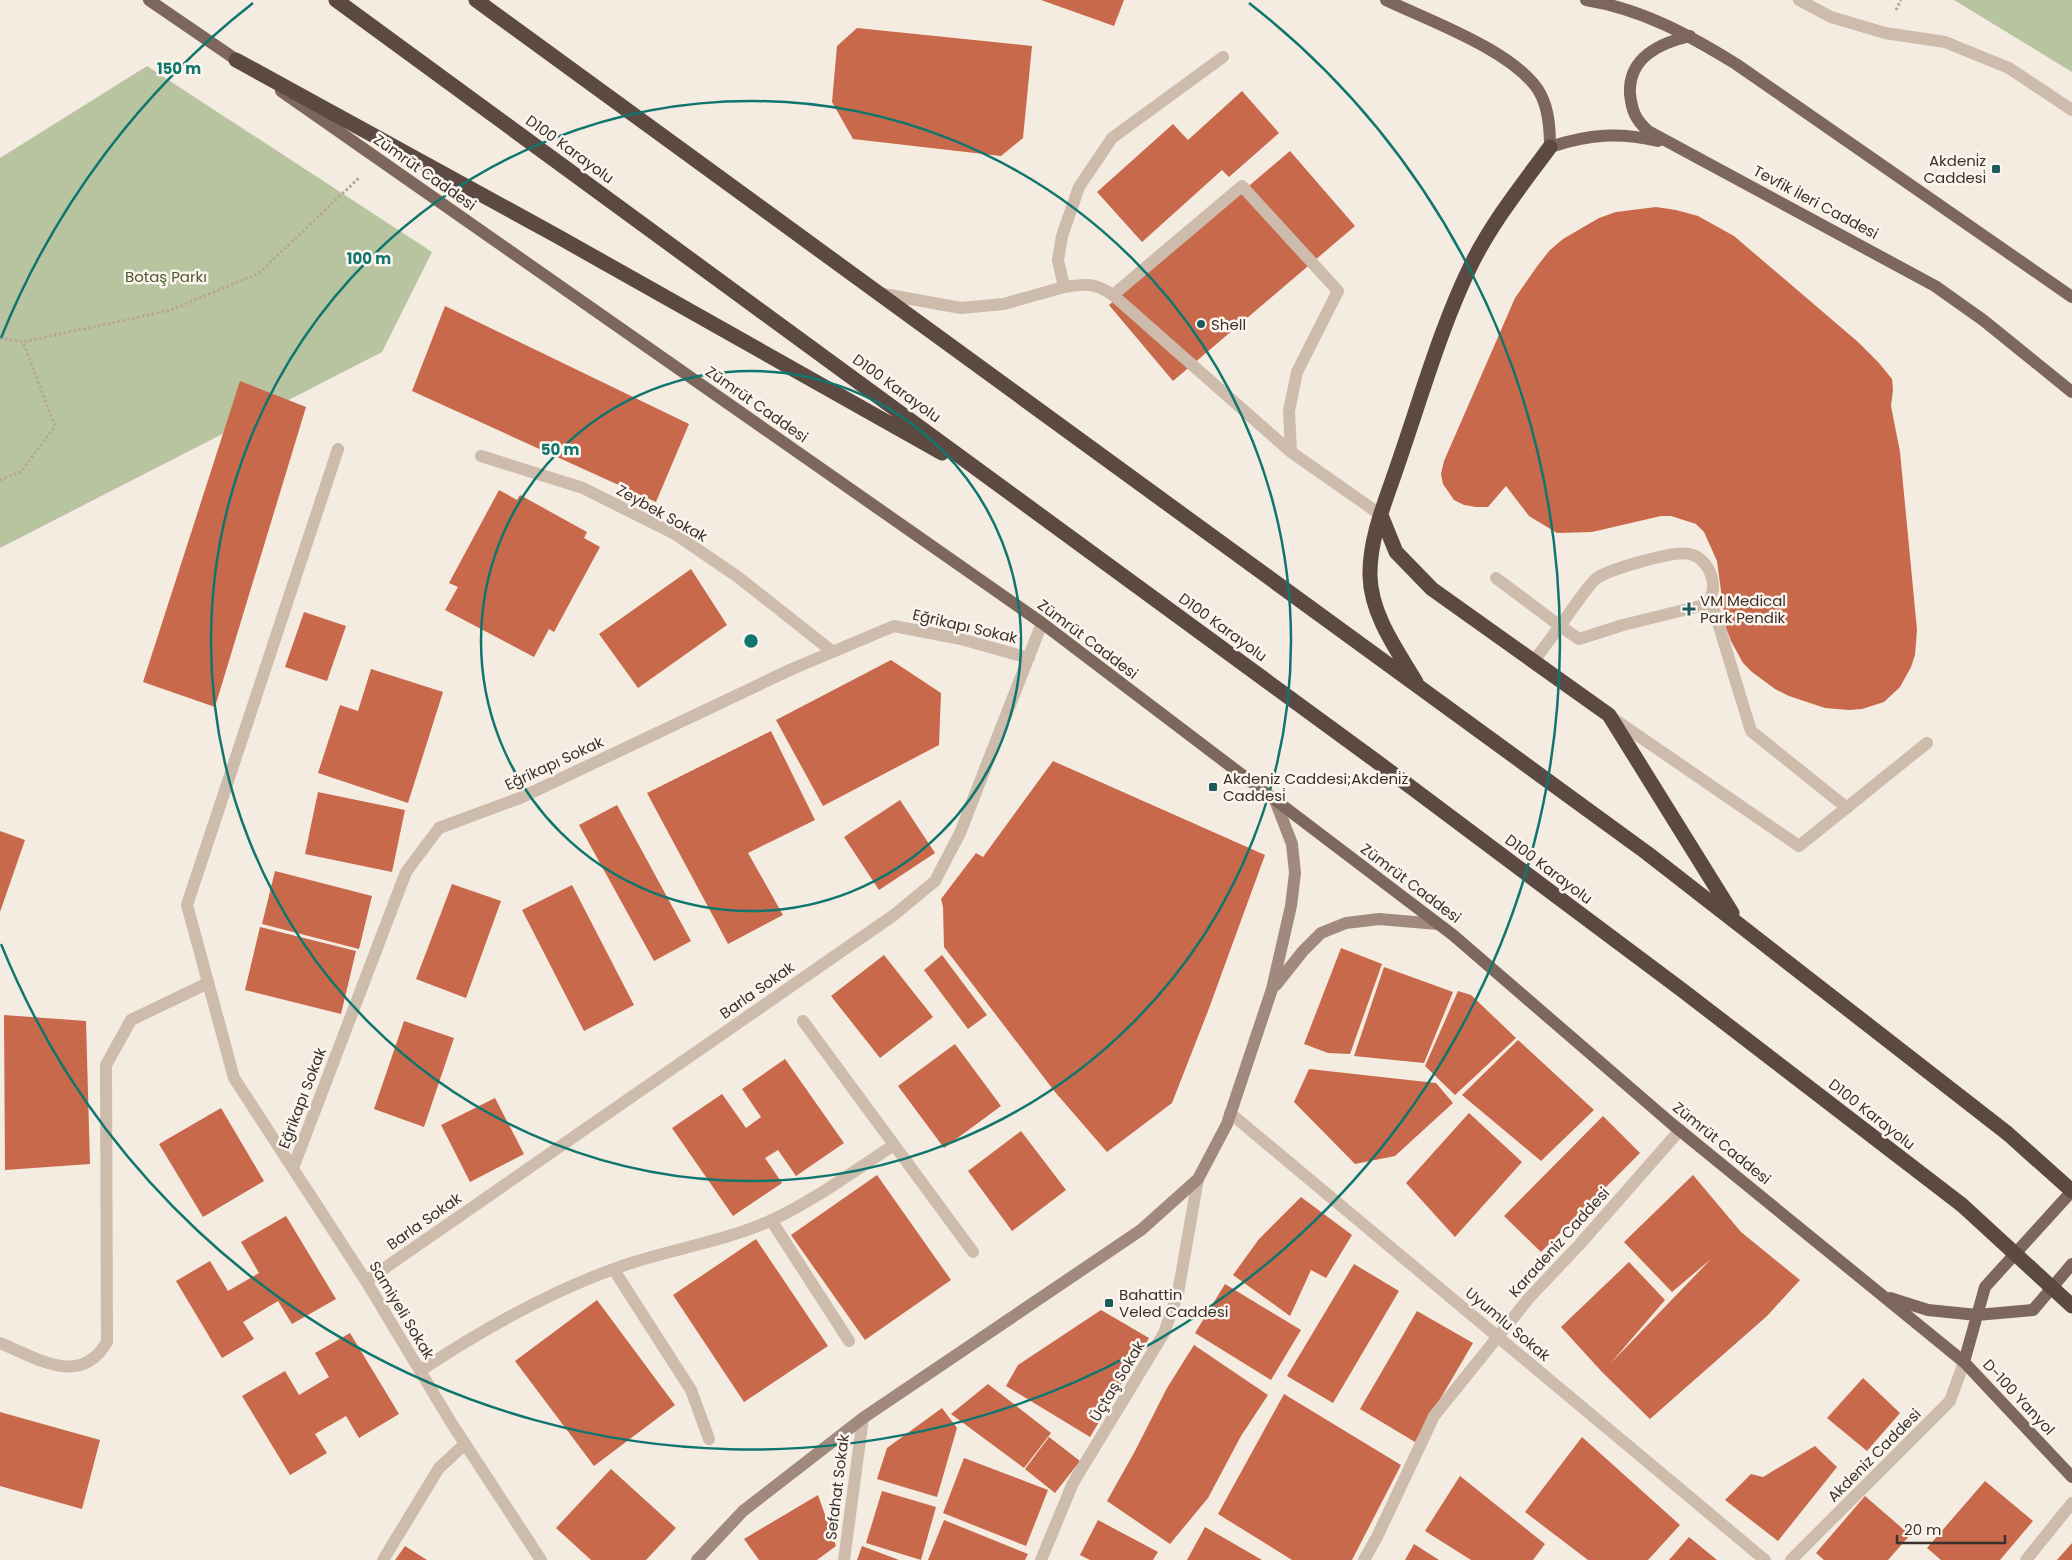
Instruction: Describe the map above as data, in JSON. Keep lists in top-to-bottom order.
{
  "streets": {
    "highway": ["D100 Karayolu"],
    "main road": ["Zümrüt Caddesi", "Tevfik İleri Caddesi", "D-100 Yanyol"],
    "street": [
      "Zeybek Sokak",
      "Eğrikapı Sokak",
      "Barla Sokak",
      "Karadeniz Caddesi",
      "Samiyeli Sokak",
      "Uyumlu Sokak",
      "Üçtaş Sokak",
      "Akdeniz Caddesi",
      "Sefahat Sokak"
    ]
  },
  "crossings": [
    ["Zümrüt Caddesi", "Barla Sokak"],
    ["Zümrüt Caddesi", "Karadeniz Caddesi"],
    ["Zümrüt Caddesi", "D-100 Yanyol"],
    ["Zümrüt Caddesi", "Akdeniz Caddesi"],
    ["Zeybek Sokak", "Eğrikapı Sokak"],
    ["Eğrikapı Sokak", "Barla Sokak"],
    ["Eğrikapı Sokak", "Samiyeli Sokak"],
    ["Barla Sokak", "Samiyeli Sokak"],
    ["Karadeniz Caddesi", "Uyumlu Sokak"],
    ["D-100 Yanyol", "Akdeniz Caddesi"]
  ],
  "parks": ["Botaş Parkı"],
  "places": {
    "transit": ["Akdeni̇z Caddesi̇", "Akdeniz Caddesi;Akdeni̇z Caddesi̇", "Bahattin Veled Caddesi"],
    "other": ["Shell"],
    "health": ["VM Medical Park Pendik"]
  },
  "scale_bar": "20 m",
  "rings": ["150 m", "100 m", "50 m"]
}
